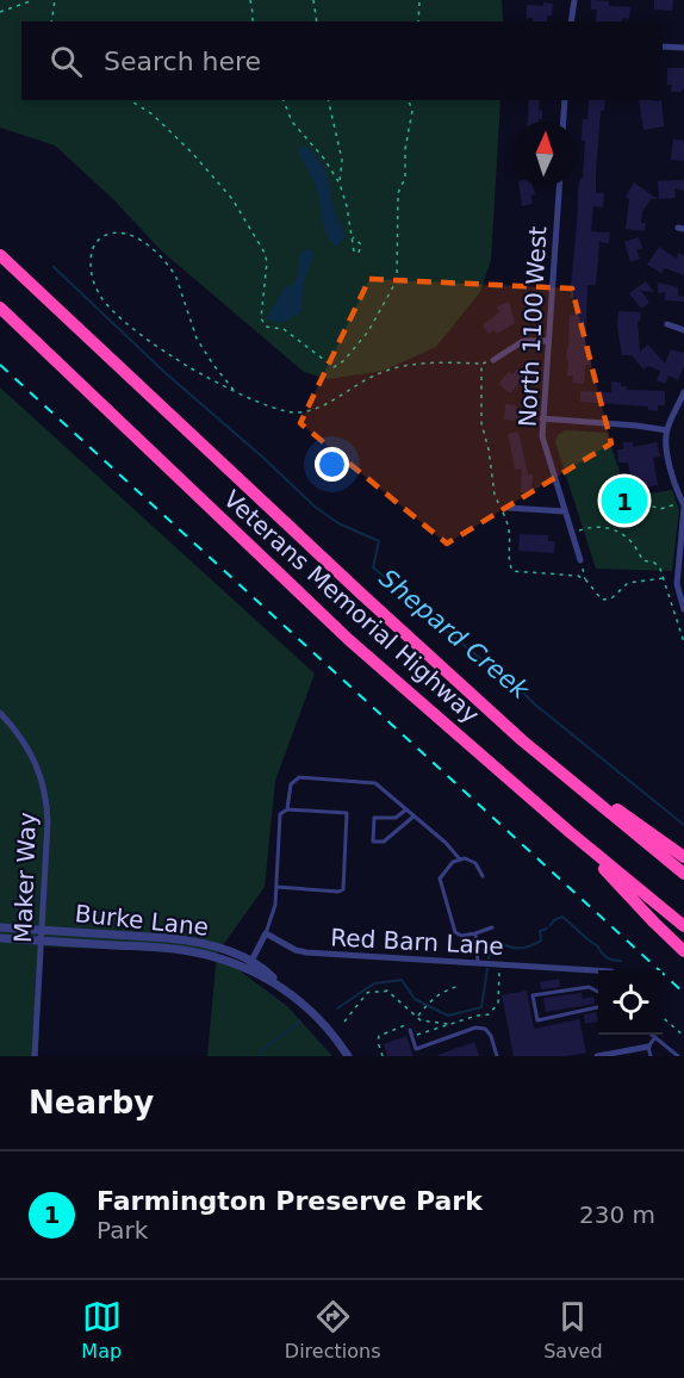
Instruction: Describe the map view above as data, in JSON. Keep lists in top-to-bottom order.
{
  "streets": {
    "highway": ["Veterans Memorial Highway"],
    "street": [
      "North 1100 West",
      "Maker Way",
      "Burke Lane",
      "Red Barn Lane"
    ]
  },
  "crossings": [
    ["Maker Way", "Burke Lane"]
  ],
  "water": ["Shepard Creek"],
  "north": "top",
  "page": {
    "search": "Search here",
    "pins": "1",
    "heading": "Nearby",
    "list": [
      {
        "mark": "1",
        "name": "Farmington Preserve Park",
        "note": "Park",
        "value": "230 m"
      }
    ],
    "nav": ["Map", "Directions", "Saved"]
  }
}
